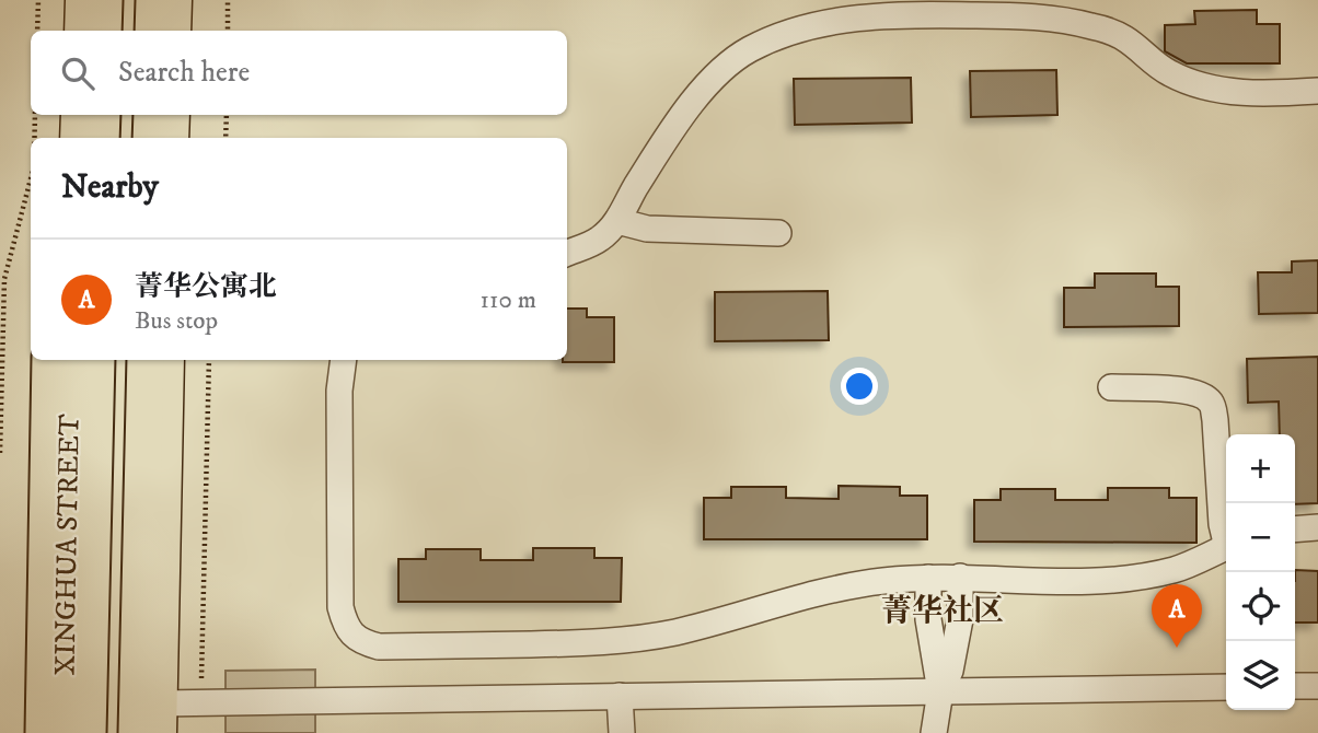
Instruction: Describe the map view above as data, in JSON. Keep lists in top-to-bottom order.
{
  "streets": {
    "main road": ["XINGHUA STREET"]
  },
  "districts": ["菁华社区"],
  "page": {
    "search": "Search here",
    "heading": "Nearby",
    "list": [
      {
        "mark": "A",
        "name": "菁华公寓北",
        "note": "Bus stop",
        "value": "110 m"
      }
    ],
    "map_buttons": ["+", "−"],
    "pins": "A"
  }
}
